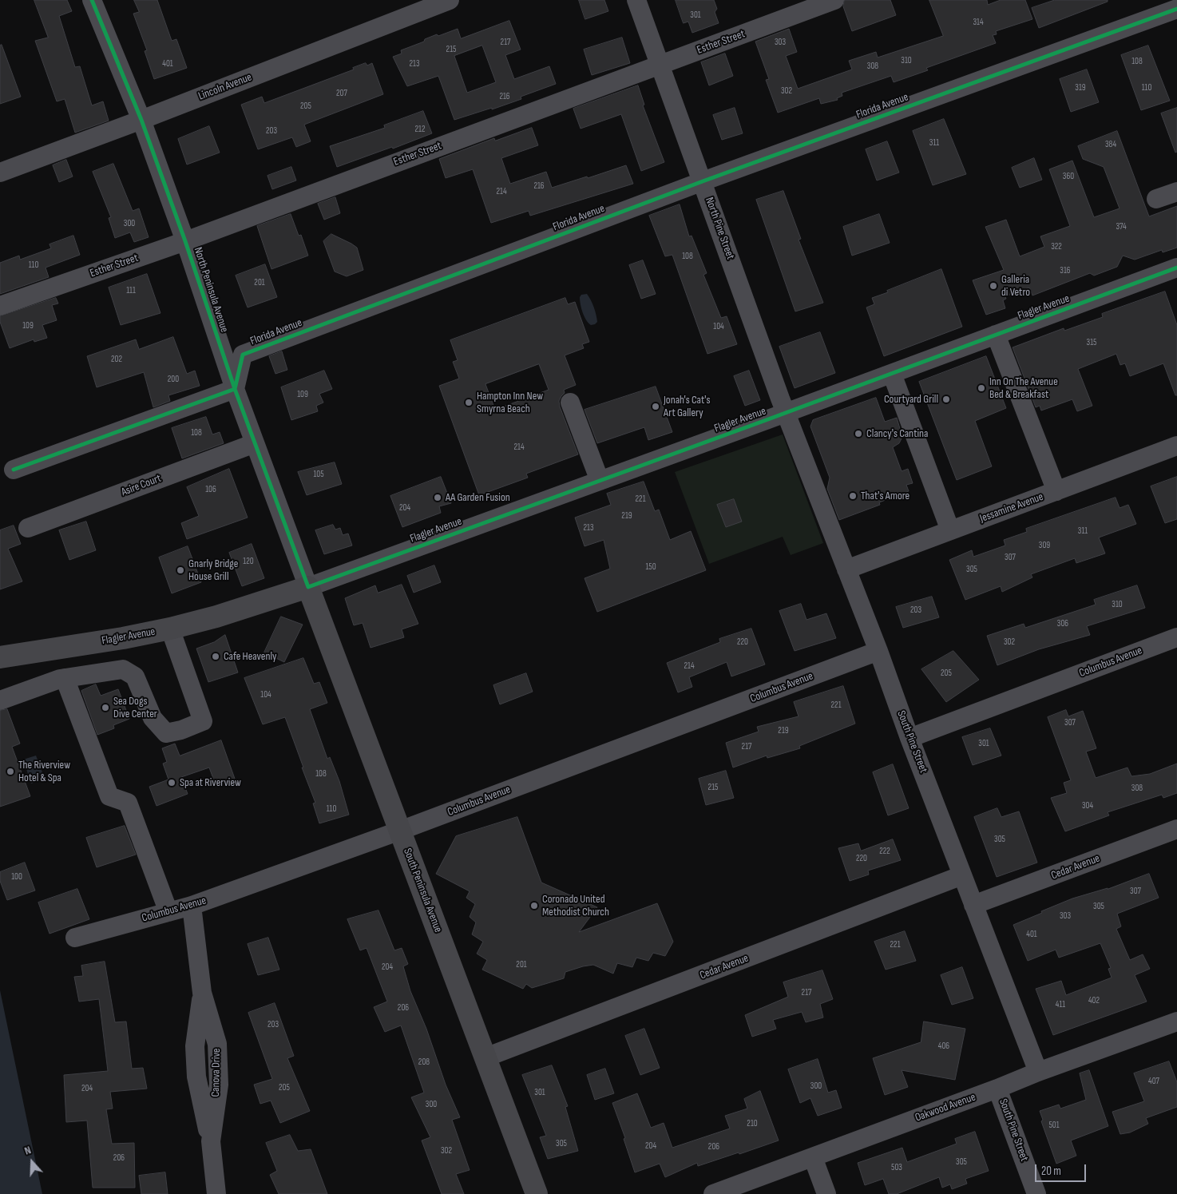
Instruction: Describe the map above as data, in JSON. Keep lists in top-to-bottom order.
{
  "streets": {
    "main road": ["Flagler Avenue", "South Peninsula Avenue"],
    "street": [
      "Esther Street",
      "Lincoln Avenue",
      "Florida Avenue",
      "North Pine Street",
      "North Peninsula Avenue",
      "Asire Court",
      "Jessamine Avenue",
      "Columbus Avenue",
      "South Pine Street",
      "Cedar Avenue",
      "Canova Drive",
      "Oakwood Avenue"
    ]
  },
  "crossings": [
    ["Esther Street", "North Pine Street"],
    ["Esther Street", "North Peninsula Avenue"],
    ["Lincoln Avenue", "North Peninsula Avenue"],
    ["Florida Avenue", "North Pine Street"],
    ["Florida Avenue", "North Peninsula Avenue"],
    ["North Pine Street", "Flagler Avenue"],
    ["North Pine Street", "South Pine Street"],
    ["North Peninsula Avenue", "Flagler Avenue"],
    ["North Peninsula Avenue", "Asire Court"],
    ["North Peninsula Avenue", "South Peninsula Avenue"],
    ["Flagler Avenue", "South Pine Street"],
    ["Flagler Avenue", "South Peninsula Avenue"],
    ["Jessamine Avenue", "South Pine Street"],
    ["Columbus Avenue", "South Pine Street"],
    ["Columbus Avenue", "South Peninsula Avenue"],
    ["Columbus Avenue", "Canova Drive"],
    ["South Pine Street", "Cedar Avenue"],
    ["South Pine Street", "Oakwood Avenue"],
    ["Cedar Avenue", "South Peninsula Avenue"]
  ],
  "places": [
    "Galleria di Vetro",
    "Inn On The Avenue Bed & Breakfast",
    "Courtyard Grill",
    "Hampton Inn New Smyrna Beach",
    "Jonah's Cat's Art Gallery",
    "Clancy's Cantina",
    "That's Amore",
    "AA Garden Fusion",
    "Gnarly Bridge House Grill",
    "Cafe Heavenly",
    "Sea Dogs Dive Center",
    "The Riverview Hotel & Spa",
    "Spa at Riverview",
    "Coronado United Methodist Church"
  ],
  "house_numbers": [
    "301",
    "314",
    "217",
    "303",
    "215",
    "310",
    "108",
    "401",
    "213",
    "308",
    "319",
    "110",
    "302",
    "207",
    "216",
    "205",
    "212",
    "203",
    "311",
    "384",
    "360",
    "216",
    "214",
    "300",
    "374",
    "322",
    "108",
    "110",
    "316",
    "201",
    "111",
    "109",
    "104",
    "315",
    "202",
    "200",
    "109",
    "108",
    "214",
    "105",
    "106",
    "221",
    "204",
    "219",
    "213",
    "311",
    "309",
    "307",
    "120",
    "150",
    "305",
    "310",
    "203",
    "306",
    "220",
    "302",
    "214",
    "205",
    "104",
    "221",
    "307",
    "219",
    "301",
    "217",
    "108",
    "215",
    "308",
    "304",
    "110",
    "305",
    "222",
    "220",
    "100",
    "307",
    "305",
    "303",
    "401",
    "221",
    "201",
    "204",
    "217",
    "402",
    "411",
    "206",
    "203",
    "406",
    "208",
    "407",
    "300",
    "205",
    "204",
    "301",
    "300",
    "210",
    "501",
    "305",
    "204",
    "206",
    "302",
    "206",
    "305",
    "503"
  ],
  "scale_bar": "20 m",
  "north": "top"
}
